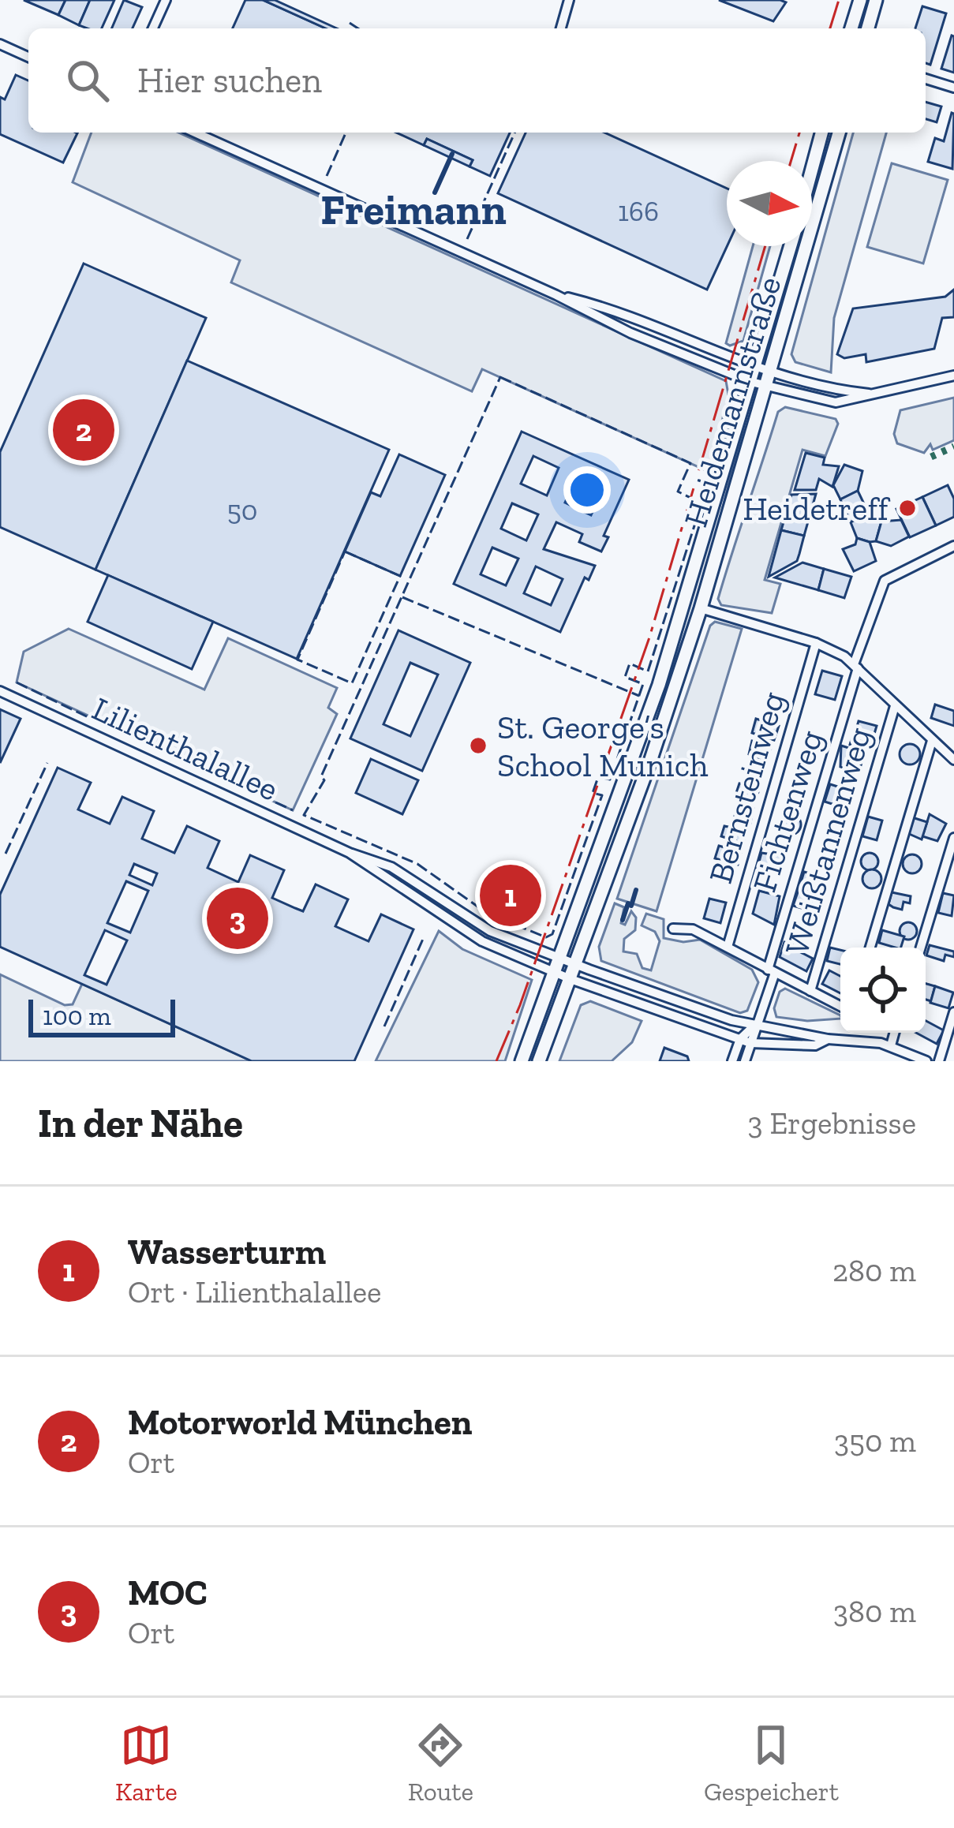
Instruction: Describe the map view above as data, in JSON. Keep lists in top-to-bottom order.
{
  "streets": {
    "main road": ["Heidemannstraße"],
    "street": [
      "Lilienthalallee",
      "Bernsteinweg",
      "Fichtenweg",
      "Weißtannenweg"
    ]
  },
  "crossings": [
    ["Heidemannstraße", "Lilienthalallee"],
    ["Lilienthalallee", "Fichtenweg"]
  ],
  "districts": ["Freimann"],
  "places": ["Heidetreff", "St. George’s School Munich"],
  "house_numbers": ["166", "50"],
  "scale_bar": "100 m",
  "north": "right",
  "page": {
    "search": "Hier suchen",
    "pins": ["2", "1", "3"],
    "scale": "100 m",
    "heading": ["In der Nähe", "3 Ergebnisse"],
    "list": [
      {
        "mark": "1",
        "name": "Wasserturm",
        "note": "Ort · Lilienthalallee",
        "value": "280 m"
      },
      {
        "mark": "2",
        "name": "Motorworld München",
        "note": "Ort",
        "value": "350 m"
      },
      {
        "mark": "3",
        "name": "MOC",
        "note": "Ort",
        "value": "380 m"
      }
    ],
    "nav": ["Karte", "Route", "Gespeichert"]
  }
}
